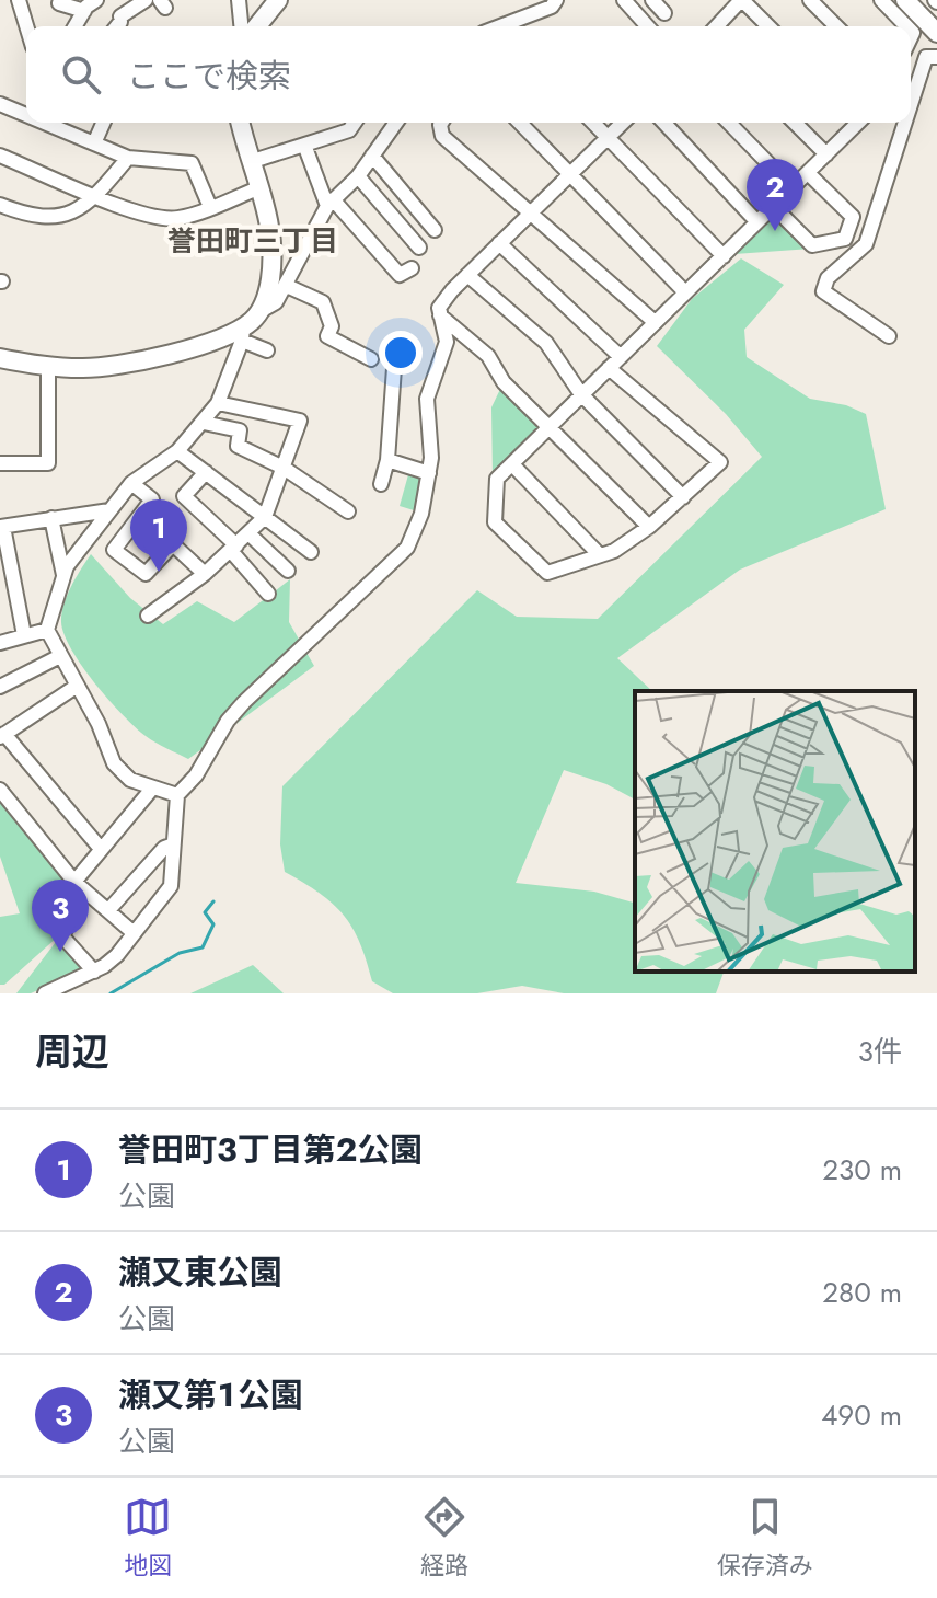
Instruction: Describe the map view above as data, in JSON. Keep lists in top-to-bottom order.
{
  "districts": ["誉田町三丁目"],
  "page": {
    "search": "ここで検索",
    "pins": ["2", "1", "3"],
    "heading": ["周辺", "3件"],
    "list": [
      {
        "mark": "1",
        "name": "誉田町3丁目第2公園",
        "note": "公園",
        "value": "230 m"
      },
      {
        "mark": "2",
        "name": "瀬又東公園",
        "note": "公園",
        "value": "280 m"
      },
      {
        "mark": "3",
        "name": "瀬又第１公園",
        "note": "公園",
        "value": "490 m"
      }
    ],
    "nav": ["地図", "経路", "保存済み"]
  }
}
